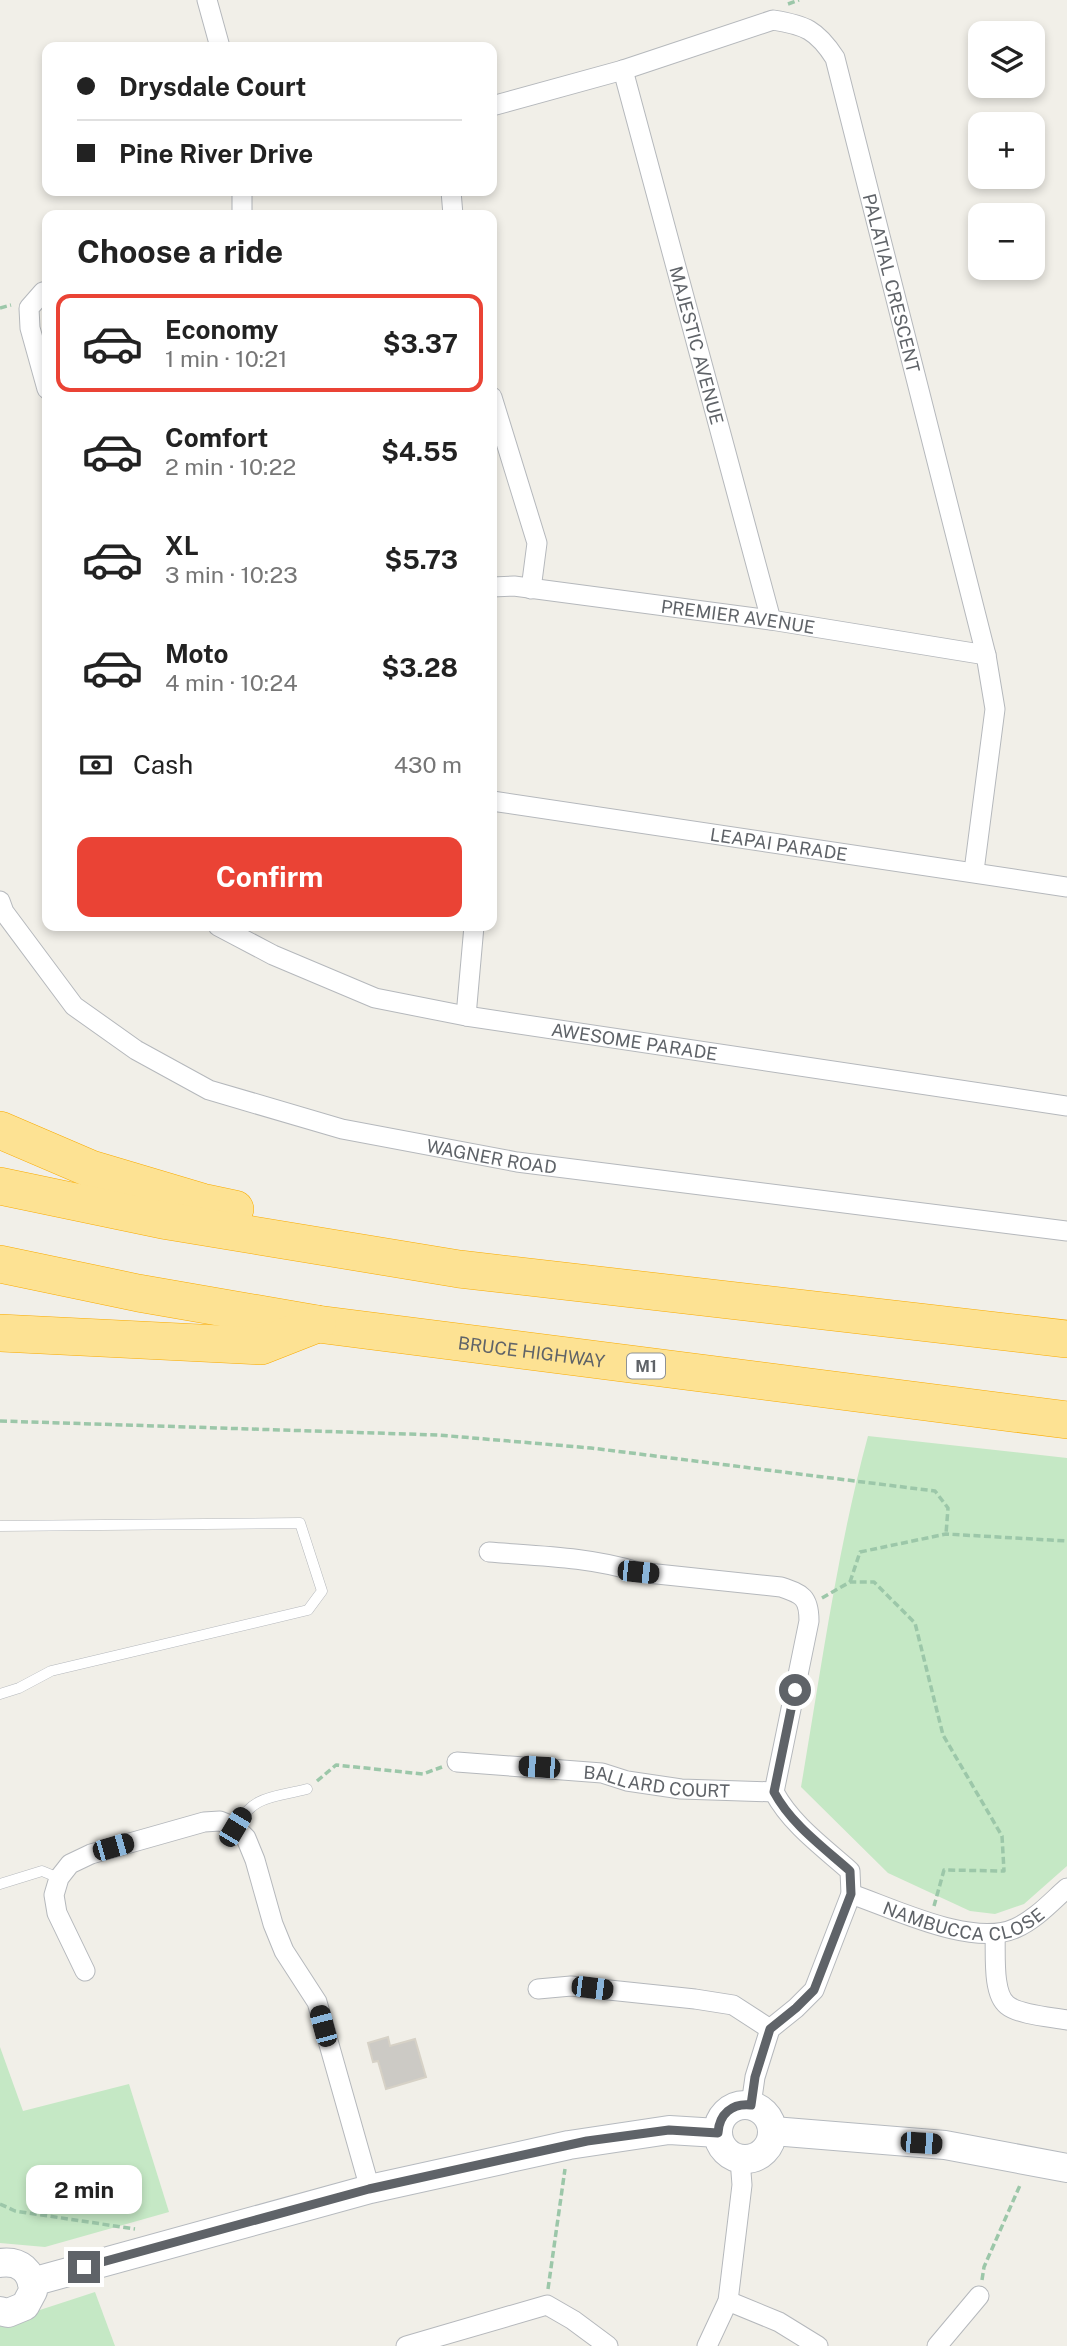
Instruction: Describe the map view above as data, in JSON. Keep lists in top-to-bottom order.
{
  "streets": {
    "highway": ["BRUCE HIGHWAY", "M1"],
    "street": [
      "PALATIAL CRESCENT",
      "MAJESTIC AVENUE",
      "PREMIER AVENUE",
      "LEAPAI PARADE",
      "AWESOME PARADE",
      "WAGNER ROAD",
      "BALLARD COURT",
      "NAMBUCCA CLOSE"
    ]
  },
  "crossings": [
    ["PALATIAL CRESCENT", "MAJESTIC AVENUE"],
    ["PALATIAL CRESCENT", "PREMIER AVENUE"],
    ["PALATIAL CRESCENT", "LEAPAI PARADE"],
    ["MAJESTIC AVENUE", "PREMIER AVENUE"]
  ],
  "page": {
    "map_buttons": ["+", "−"],
    "banner": ["Drysdale Court", "Pine River Drive"],
    "heading": "Choose a ride",
    "list": [
      {
        "name": "Economy",
        "note": "1 min · 10:21",
        "value": "$3.37"
      },
      {
        "name": "Comfort",
        "note": "2 min · 10:22",
        "value": "$4.55"
      },
      {
        "name": "XL",
        "note": "3 min · 10:23",
        "value": "$5.73"
      },
      {
        "name": "Moto",
        "note": "4 min · 10:24",
        "value": "$3.28"
      }
    ],
    "pay": ["Cash", "430 m"],
    "buttons": "Confirm",
    "bubble": "2 min"
  }
}
